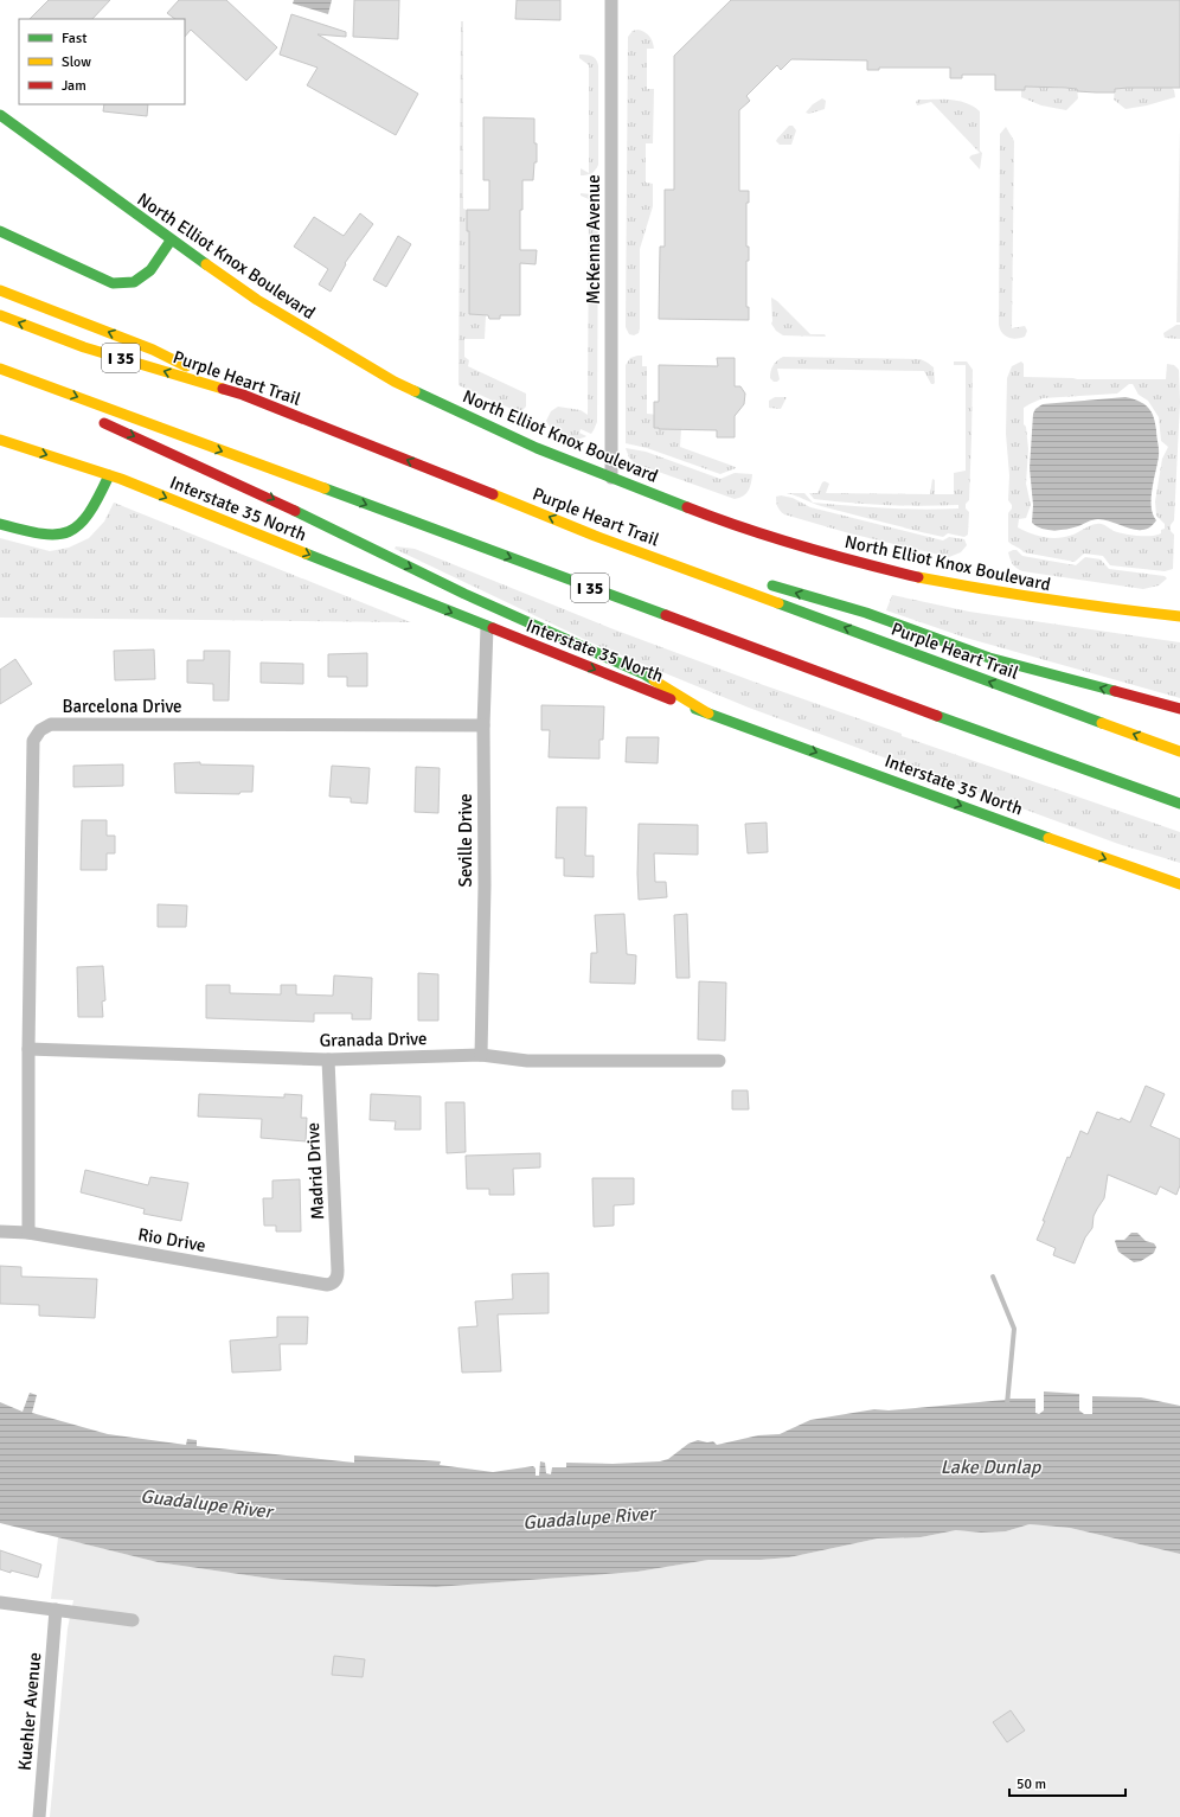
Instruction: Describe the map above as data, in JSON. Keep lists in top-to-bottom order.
{
  "streets": {
    "main road": [
      "North Elliot Knox Boulevard",
      "I 35",
      "Purple Heart Trail",
      "Interstate 35 North"
    ],
    "street": [
      "McKenna Avenue",
      "Barcelona Drive",
      "Seville Drive",
      "Granada Drive",
      "Madrid Drive",
      "Rio Drive",
      "Kuehler Avenue"
    ]
  },
  "crossings": [
    ["McKenna Avenue", "North Elliot Knox Boulevard"],
    ["Interstate 35 North", "Seville Drive"],
    ["Barcelona Drive", "Seville Drive"],
    ["Barcelona Drive", "Granada Drive"],
    ["Barcelona Drive", "Rio Drive"],
    ["Seville Drive", "Granada Drive"],
    ["Granada Drive", "Madrid Drive"],
    ["Madrid Drive", "Rio Drive"]
  ],
  "water": ["Lake Dunlap", "Guadalupe River"],
  "legend": ["Fast", "Slow", "Jam"],
  "scale_bar": "50 m"
}
